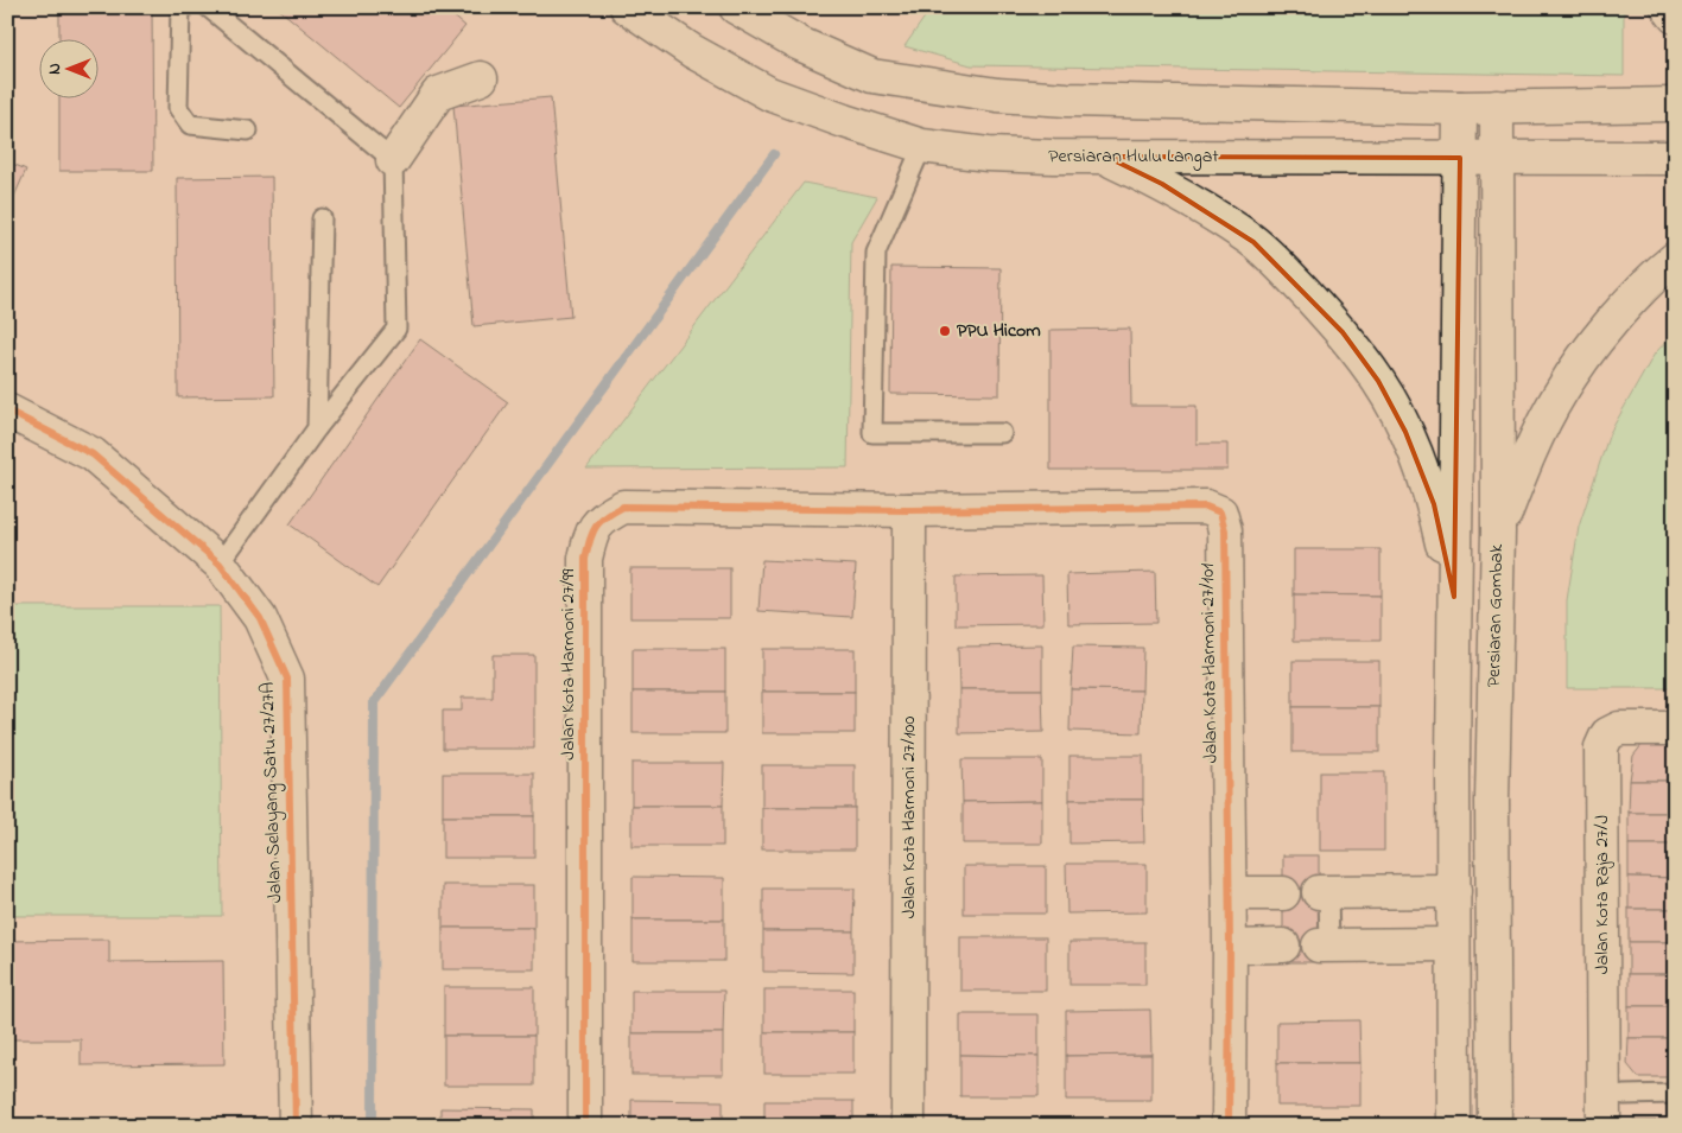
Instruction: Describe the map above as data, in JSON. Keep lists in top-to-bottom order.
{
  "streets": {
    "main road": [
      "Persiaran Hulu Langat",
      "Persiaran Gombak",
      "Jalan Kota Harmoni 27/101",
      "Jalan Kota Harmoni 27/99",
      "Jalan Selayang Satu 27/27A",
      "Jalan Kota Harmoni 27/100",
      "Jalan Kota Raja 27/J"
    ]
  },
  "crossings": [
    ["Persiaran Hulu Langat", "Persiaran Gombak"],
    ["Jalan Kota Harmoni 27/101", "Jalan Kota Harmoni 27/99"],
    ["Jalan Kota Harmoni 27/101", "Jalan Kota Harmoni 27/100"],
    ["Jalan Kota Harmoni 27/99", "Jalan Kota Harmoni 27/100"]
  ],
  "places": ["PPU Hicom"],
  "north": "left"
}
